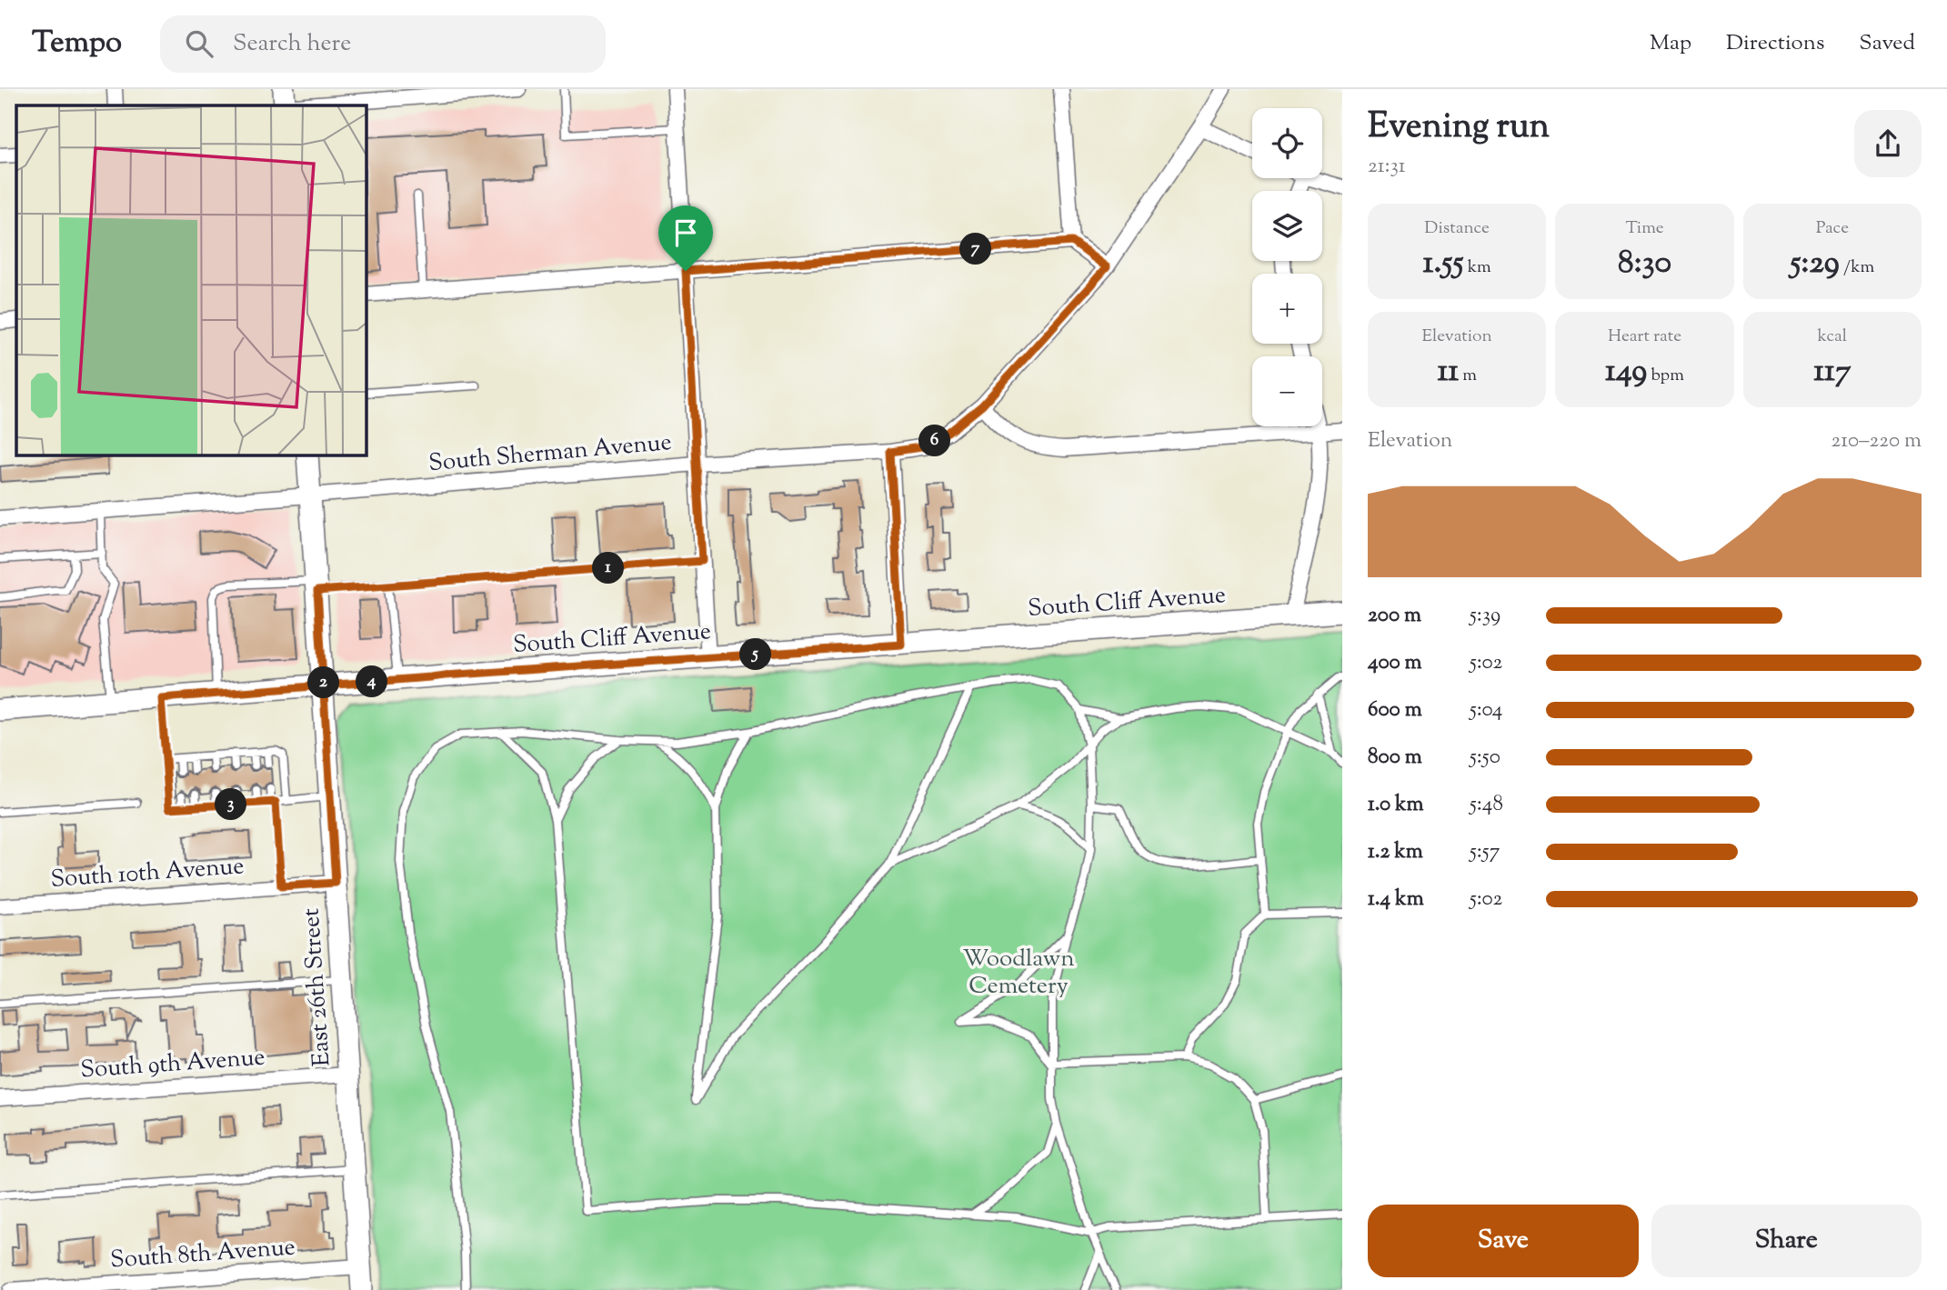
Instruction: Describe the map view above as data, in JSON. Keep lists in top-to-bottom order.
{
  "streets": {
    "main road": ["South Cliff Avenue", "East 26th Street"],
    "street": [
      "South Sherman Avenue",
      "South 10th Avenue",
      "South 9th Avenue",
      "South 8th Avenue"
    ]
  },
  "crossings": [
    ["South Sherman Avenue", "East 26th Street"],
    ["South Cliff Avenue", "East 26th Street"],
    ["South 10th Avenue", "East 26th Street"],
    ["East 26th Street", "South 9th Avenue"],
    ["East 26th Street", "South 8th Avenue"]
  ],
  "parks": ["Woodlawn Cemetery"],
  "page": {
    "header": "Tempo",
    "search": "Search here",
    "nav": ["Map", "Directions", "Saved"],
    "heading": ["Evening run", "21:31"],
    "map_buttons": ["+", "−"],
    "stats": [
      ["Distance", "1.55 km"],
      ["Time", "8:30"],
      ["Pace", "5:29 /km"],
      ["Elevation", "11 m"],
      ["Heart rate", "149 bpm"],
      ["kcal", "117"]
    ],
    "pins": [
      "7",
      "6",
      "1",
      "5",
      "4",
      "2",
      "3"
    ],
    "chart": ["Elevation", "210–220 m"],
    "list": [
      {
        "name": "200 m",
        "note": "5:39"
      },
      {
        "name": "400 m",
        "note": "5:02"
      },
      {
        "name": "600 m",
        "note": "5:04"
      },
      {
        "name": "800 m",
        "note": "5:50"
      },
      {
        "name": "1.0 km",
        "note": "5:48"
      },
      {
        "name": "1.2 km",
        "note": "5:57"
      },
      {
        "name": "1.4 km",
        "note": "5:02"
      }
    ],
    "buttons": ["Save", "Share"]
  }
}
